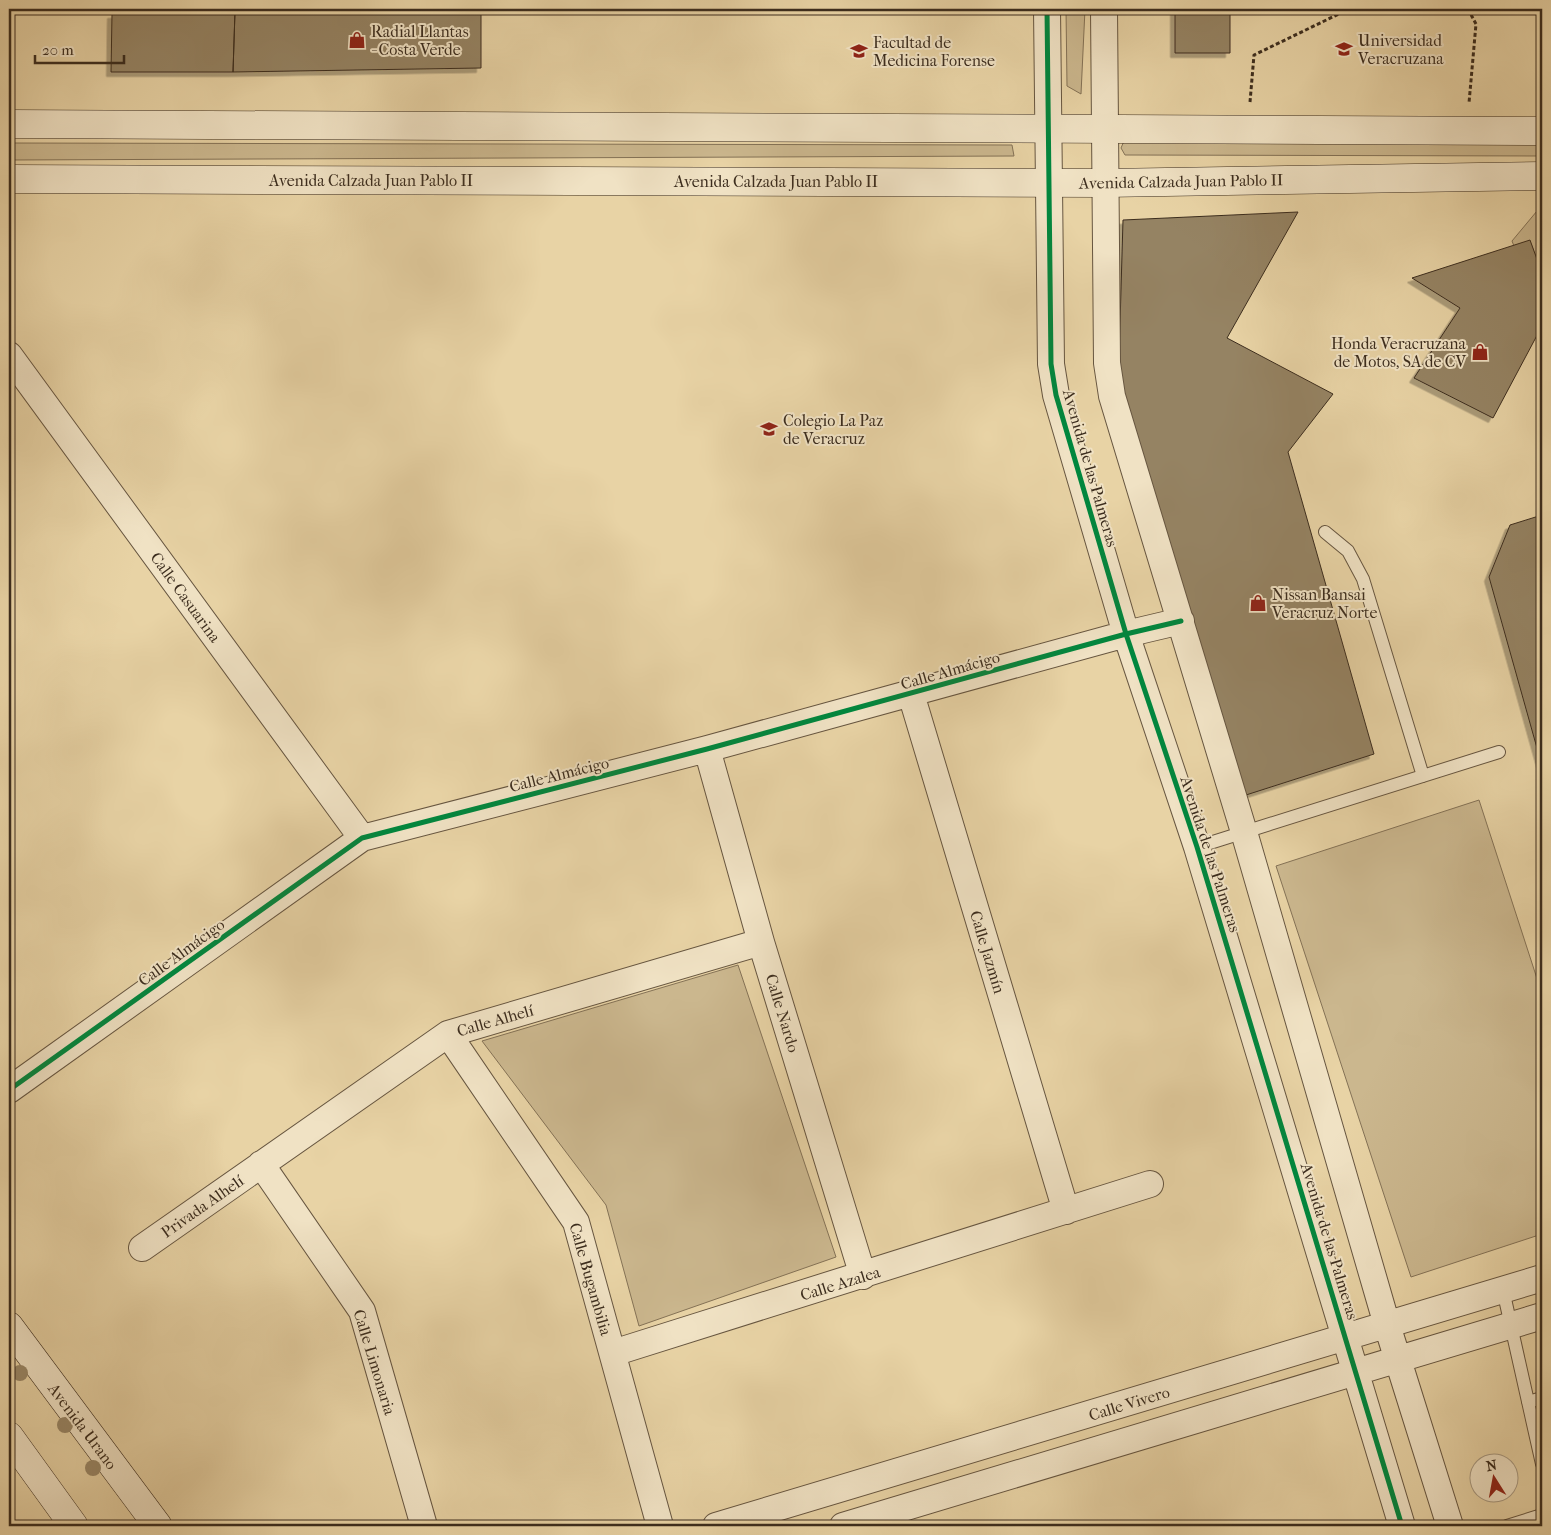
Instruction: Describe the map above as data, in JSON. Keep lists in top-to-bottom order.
{
  "streets": {
    "main road": ["Avenida Calzada Juan Pablo II", "Avenida Urano"],
    "street": [
      "Avenida de las Palmeras",
      "Calle Casuarina",
      "Calle Almácigo",
      "Calle Jazmín",
      "Calle Nardo",
      "Calle Alhelí",
      "Privada Alhelí",
      "Calle Bugambilia",
      "Calle Azalea",
      "Calle Limonaria",
      "Calle Vivero"
    ]
  },
  "crossings": [
    ["Avenida Calzada Juan Pablo II", "Avenida de las Palmeras"],
    ["Avenida de las Palmeras", "Calle Almácigo"],
    ["Avenida de las Palmeras", "Calle Vivero"],
    ["Calle Casuarina", "Calle Almácigo"],
    ["Calle Almácigo", "Calle Jazmín"],
    ["Calle Almácigo", "Calle Nardo"],
    ["Calle Jazmín", "Calle Azalea"],
    ["Calle Nardo", "Calle Alhelí"],
    ["Calle Nardo", "Calle Azalea"],
    ["Calle Alhelí", "Privada Alhelí"],
    ["Calle Alhelí", "Calle Bugambilia"],
    ["Calle Alhelí", "Calle Limonaria"],
    ["Privada Alhelí", "Calle Limonaria"],
    ["Calle Bugambilia", "Calle Azalea"]
  ],
  "places": {
    "shop": ["Radial Llantas - Costa Verde", "Honda Veracruzana de Motos, SA de CV", "Nissan Bansai Veracruz Norte"],
    "school or university": ["Universidad Veracruzana", "Facultad de Medicina Forense", "Colegio La Paz de Veracruz"]
  },
  "scale_bar": "20 m",
  "north": "top"
}
